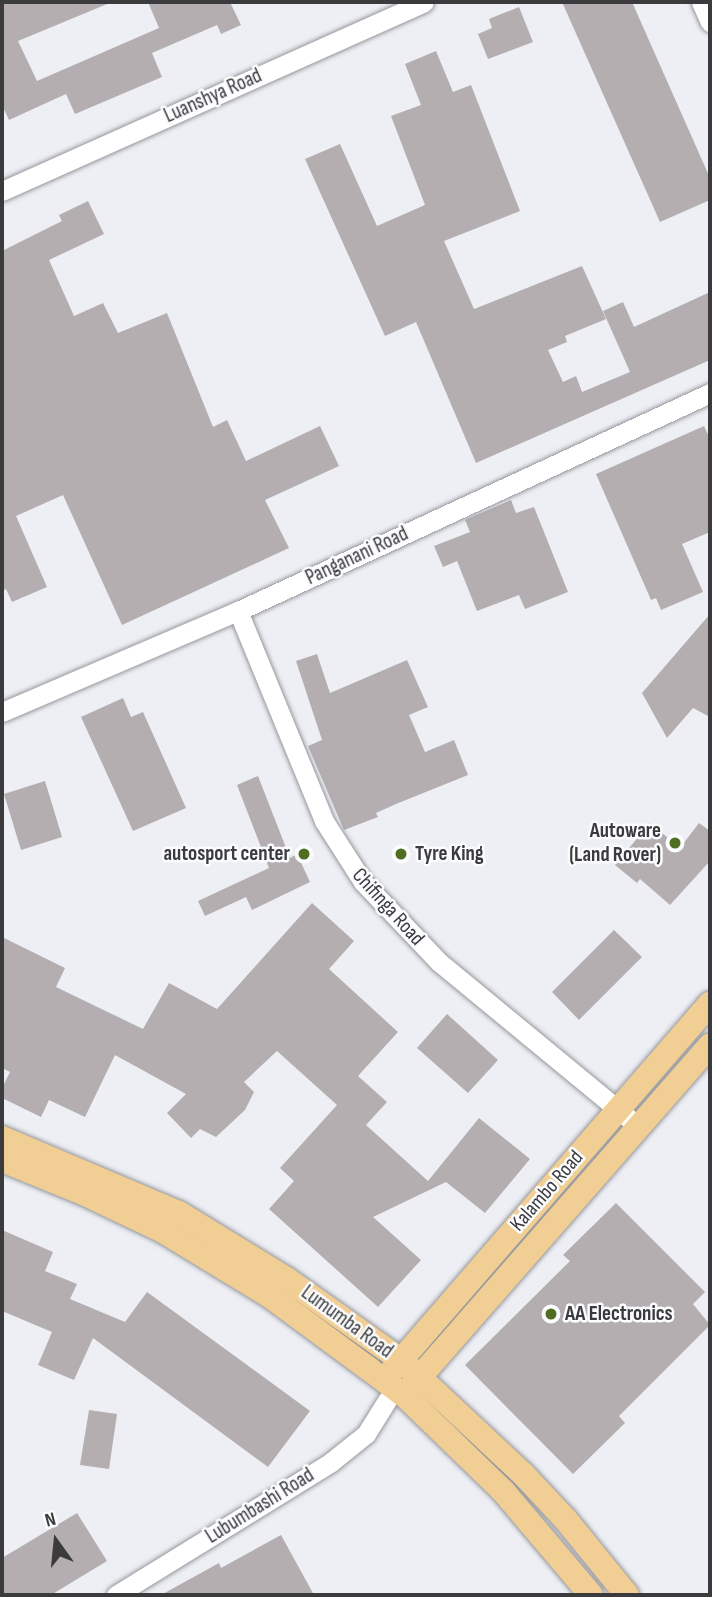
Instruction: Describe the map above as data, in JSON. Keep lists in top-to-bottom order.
{
  "streets": {
    "main road": ["Kalambo Road", "Lumumba Road"],
    "street": [
      "Luanshya Road",
      "Panganani Road",
      "Chifinga Road",
      "Lubumbashi Road"
    ]
  },
  "crossings": [
    ["Panganani Road", "Chifinga Road"],
    ["Chifinga Road", "Kalambo Road"],
    ["Kalambo Road", "Lumumba Road"],
    ["Kalambo Road", "Lubumbashi Road"],
    ["Lumumba Road", "Lubumbashi Road"]
  ],
  "places": [
    "Autoware (Land Rover)",
    "autosport center",
    "Tyre King",
    "AA Electronics"
  ],
  "north": "top"
}
